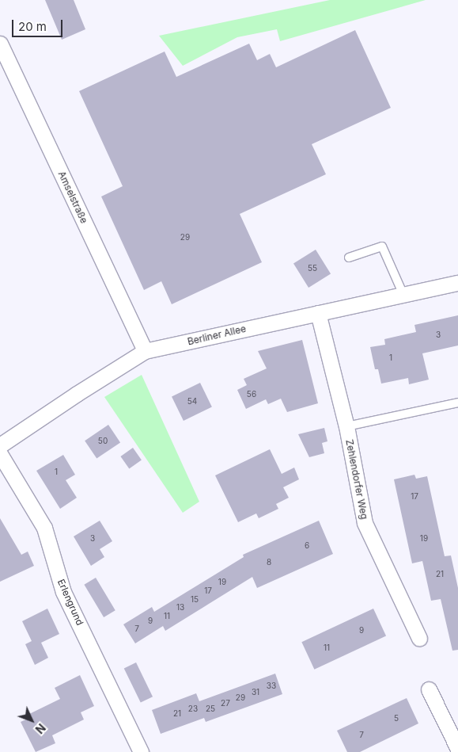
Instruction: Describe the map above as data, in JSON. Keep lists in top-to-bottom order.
{
  "streets": {
    "street": [
      "Amselstraße",
      "Berliner Allee",
      "Zehlendorfer Weg",
      "Erlengrund"
    ]
  },
  "crossings": [
    ["Amselstraße", "Berliner Allee"],
    ["Berliner Allee", "Zehlendorfer Weg"]
  ],
  "house_numbers": [
    "29",
    "55",
    "3",
    "1",
    "56",
    "54",
    "50",
    "1",
    "17",
    "3",
    "19",
    "6",
    "8",
    "21",
    "19",
    "17",
    "15",
    "13",
    "11",
    "9",
    "7",
    "9",
    "11",
    "33",
    "31",
    "29",
    "27",
    "23",
    "25",
    "21",
    "5",
    "7"
  ],
  "scale_bar": "20 m",
  "north": "bottom right"
}
